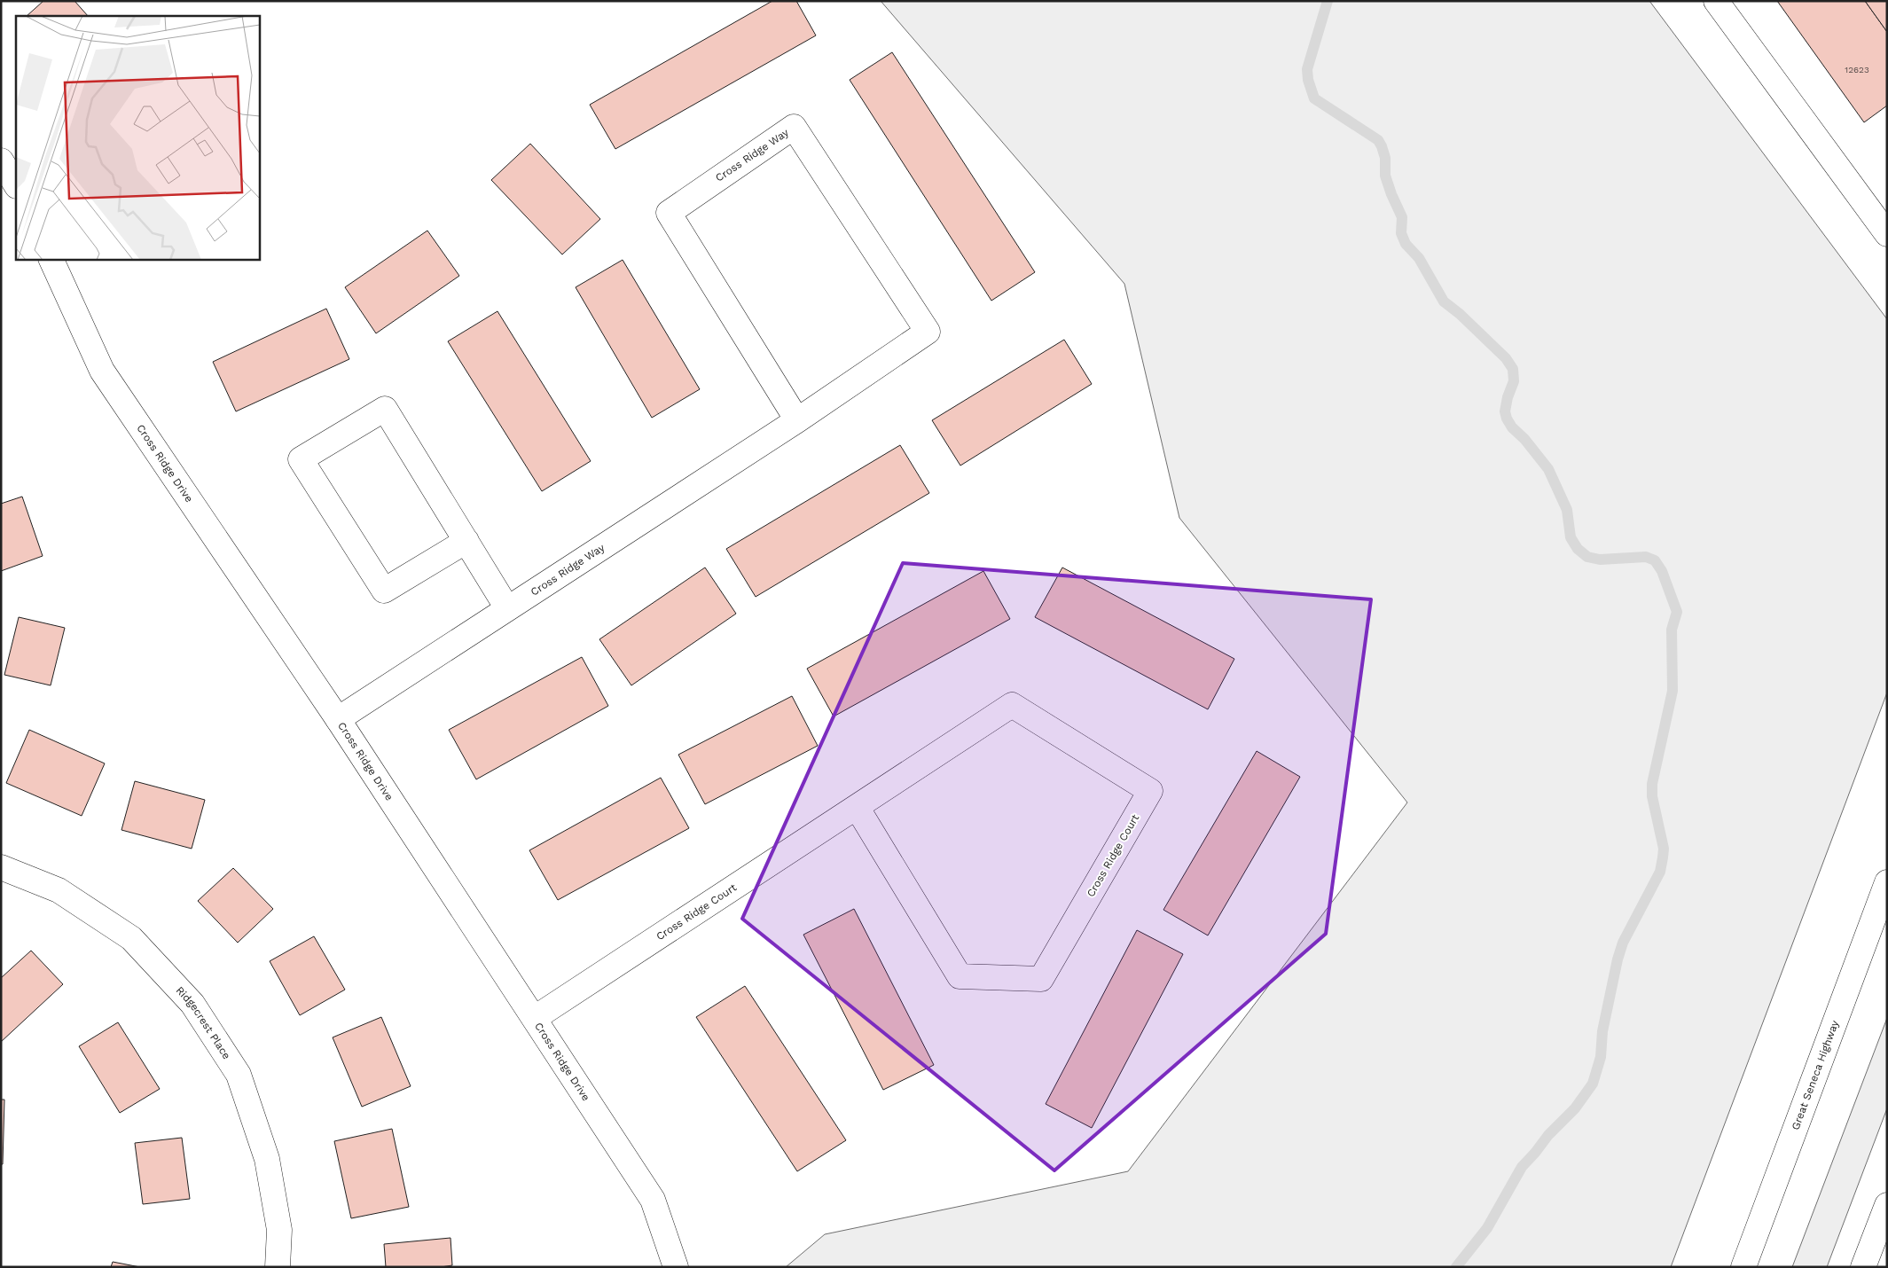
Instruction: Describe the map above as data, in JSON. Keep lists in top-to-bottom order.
{
  "streets": {
    "street": [
      "Cross Ridge Way",
      "Cross Ridge Drive",
      "Cross Ridge Court",
      "Ridgecrest Place",
      "Great Seneca Highway"
    ]
  },
  "crossings": [
    ["Cross Ridge Way", "Cross Ridge Drive"],
    ["Cross Ridge Drive", "Cross Ridge Court"]
  ],
  "house_numbers": ["12623"]
}
